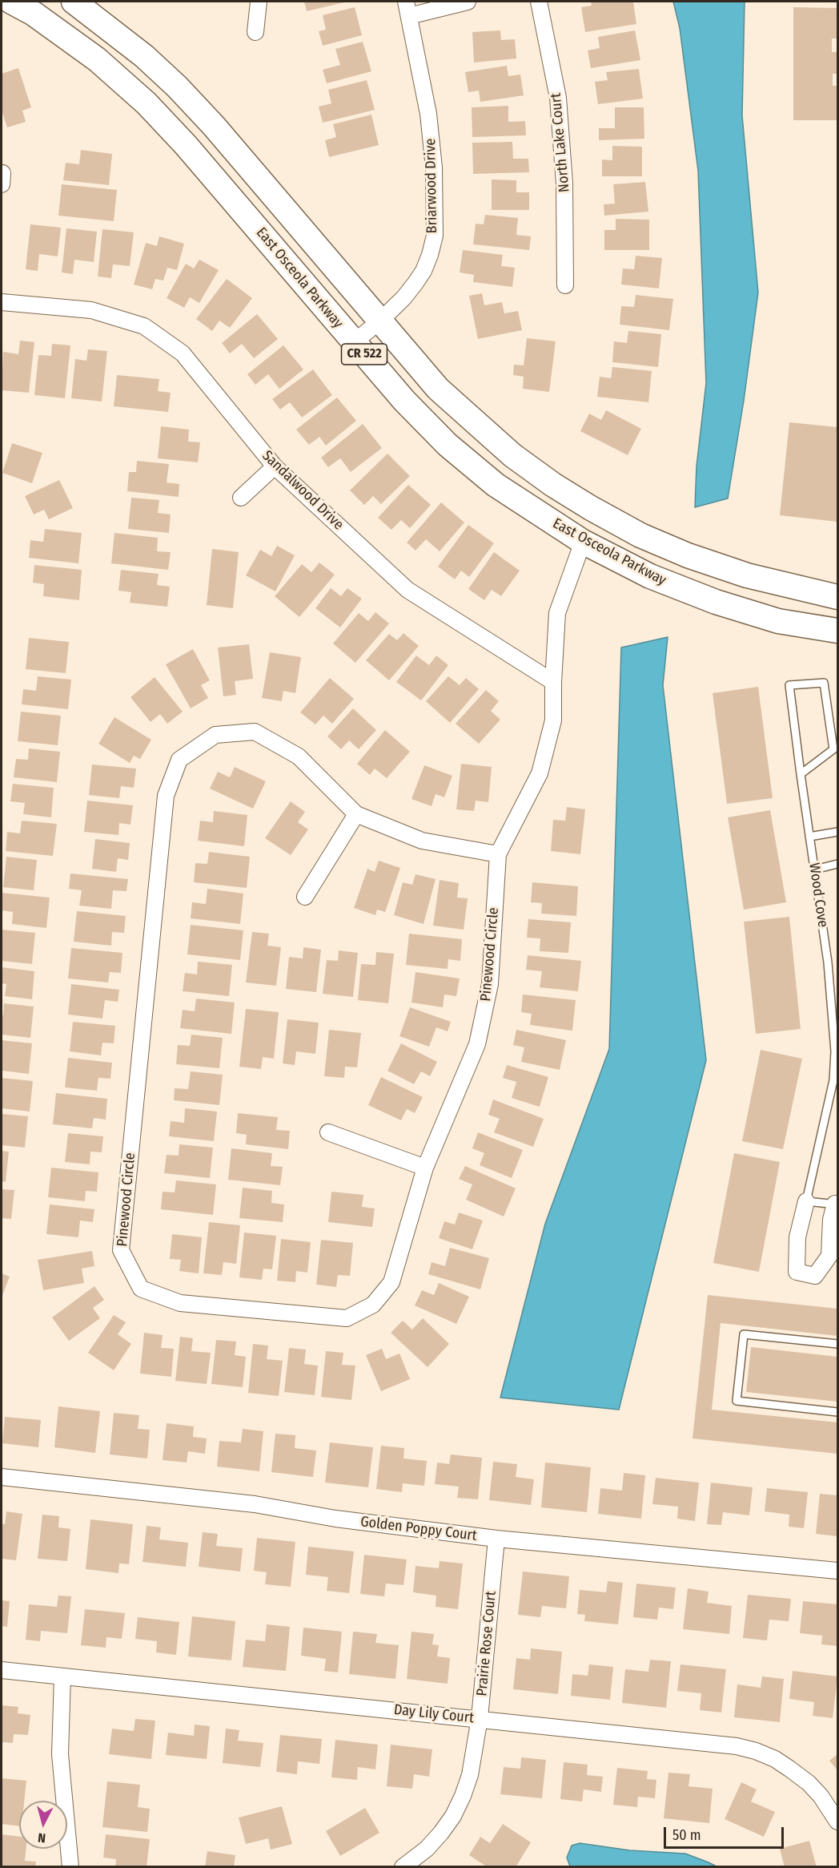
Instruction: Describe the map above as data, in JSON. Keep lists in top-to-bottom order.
{
  "streets": {
    "main road": ["East Osceola Parkway", "CR 522"],
    "street": [
      "North Lake Court",
      "Briarwood Drive",
      "Sandalwood Drive",
      "Wood Cove",
      "Pinewood Circle",
      "Golden Poppy Court",
      "Prairie Rose Court",
      "Day Lily Court"
    ]
  },
  "crossings": [
    ["Briarwood Drive", "East Osceola Parkway"],
    ["East Osceola Parkway", "Pinewood Circle"],
    ["Sandalwood Drive", "Pinewood Circle"],
    ["Golden Poppy Court", "Prairie Rose Court"],
    ["Prairie Rose Court", "Day Lily Court"]
  ],
  "scale_bar": "50 m",
  "north": "bottom"
}
